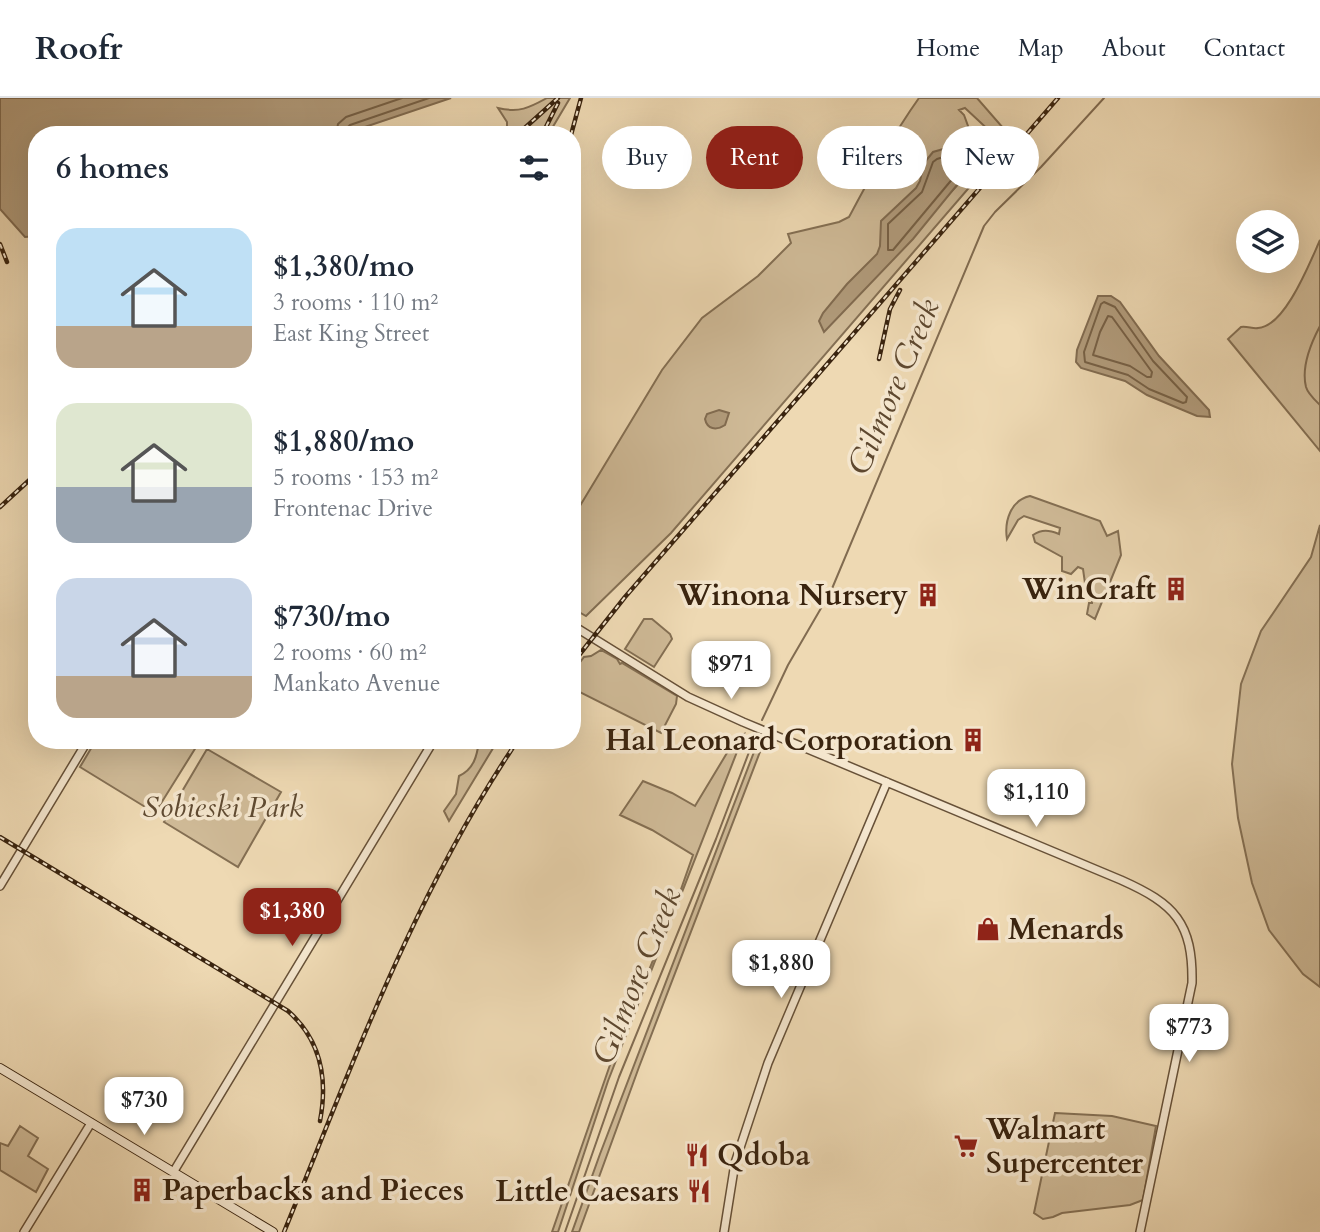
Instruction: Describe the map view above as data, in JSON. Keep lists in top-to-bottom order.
{
  "water": ["Gilmore Creek"],
  "parks": ["Sobieski Park"],
  "places": {
    "building": [
      "WinCraft",
      "Winona Nursery",
      "Hal Leonard Corporation",
      "Paperbacks and Pieces"
    ],
    "shop": ["Menards"],
    "supermarket": ["Walmart Supercenter"],
    "restaurant": ["Qdoba", "Little Caesars"]
  },
  "page": {
    "header": "Roofr",
    "nav": [
      "Home",
      "Map",
      "About",
      "Contact"
    ],
    "chip": [
      "Buy",
      "Rent",
      "Filters",
      "New"
    ],
    "heading": "6 homes",
    "list": [
      {
        "name": "$1,380/mo",
        "note": "3 rooms · 110 m² · East King Street"
      },
      {
        "name": "$1,880/mo",
        "note": "5 rooms · 153 m² · Frontenac Drive"
      },
      {
        "name": "$730/mo",
        "note": "2 rooms · 60 m² · Mankato Avenue"
      }
    ],
    "price": [
      "$971",
      "$1,110",
      "$1,380",
      "$1,880",
      "$773",
      "$730"
    ]
  }
}
